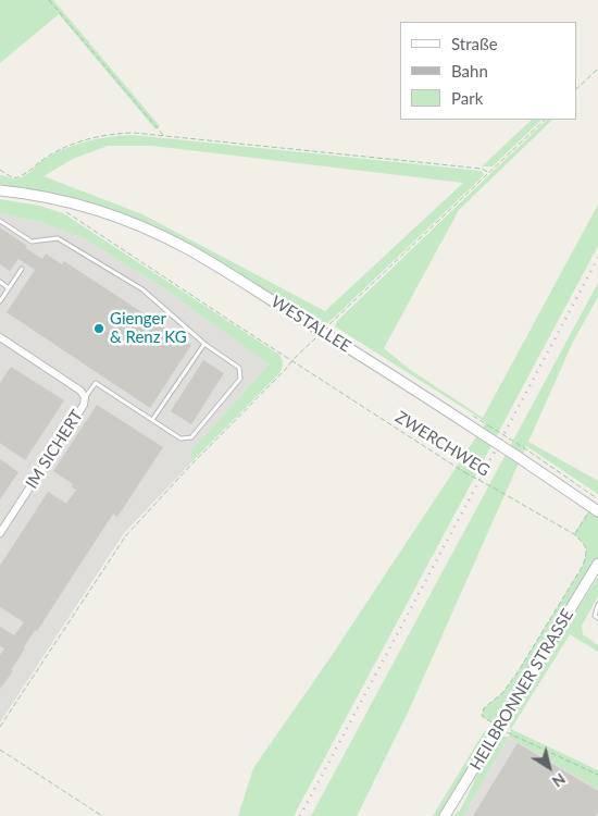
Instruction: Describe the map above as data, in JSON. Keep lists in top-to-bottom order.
{
  "streets": {
    "main road": ["WESTALLEE", "HEILBRONNER STRASSE"],
    "street": ["IM SICHERT"],
    "path": ["ZWERCHWEG"]
  },
  "places": ["Gienger & Renz KG"],
  "legend": ["Straße", "Bahn", "Park"],
  "north": "bottom right"
}
